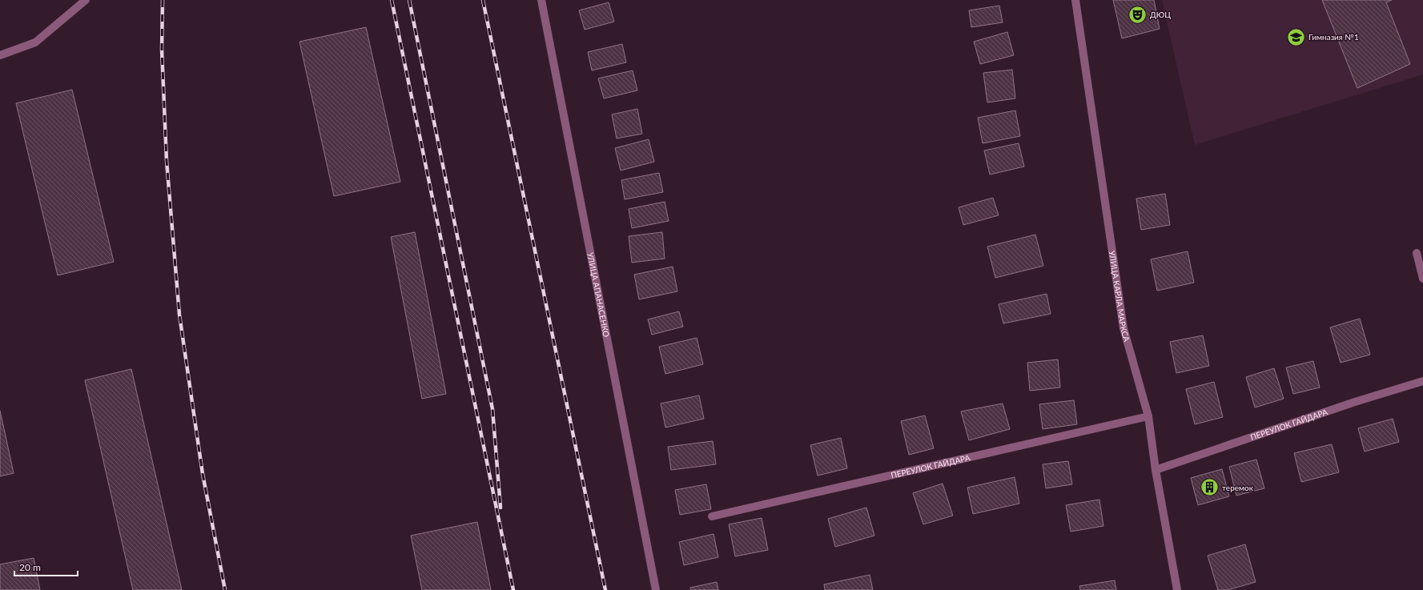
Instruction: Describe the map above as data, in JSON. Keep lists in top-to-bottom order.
{
  "streets": {
    "street": ["УЛИЦА АПАНАСЕНКО", "УЛИЦА КАРЛА МАРКСА", "ПЕРЕУЛОК ГАЙДАРА"]
  },
  "crossings": [
    ["УЛИЦА КАРЛА МАРКСА", "ПЕРЕУЛОК ГАЙДАРА"]
  ],
  "places": {
    "theatre": ["ДЮЦ"],
    "school or university": ["Гимназия №1"],
    "building": ["теремок"]
  },
  "scale_bar": "20 m"
}
